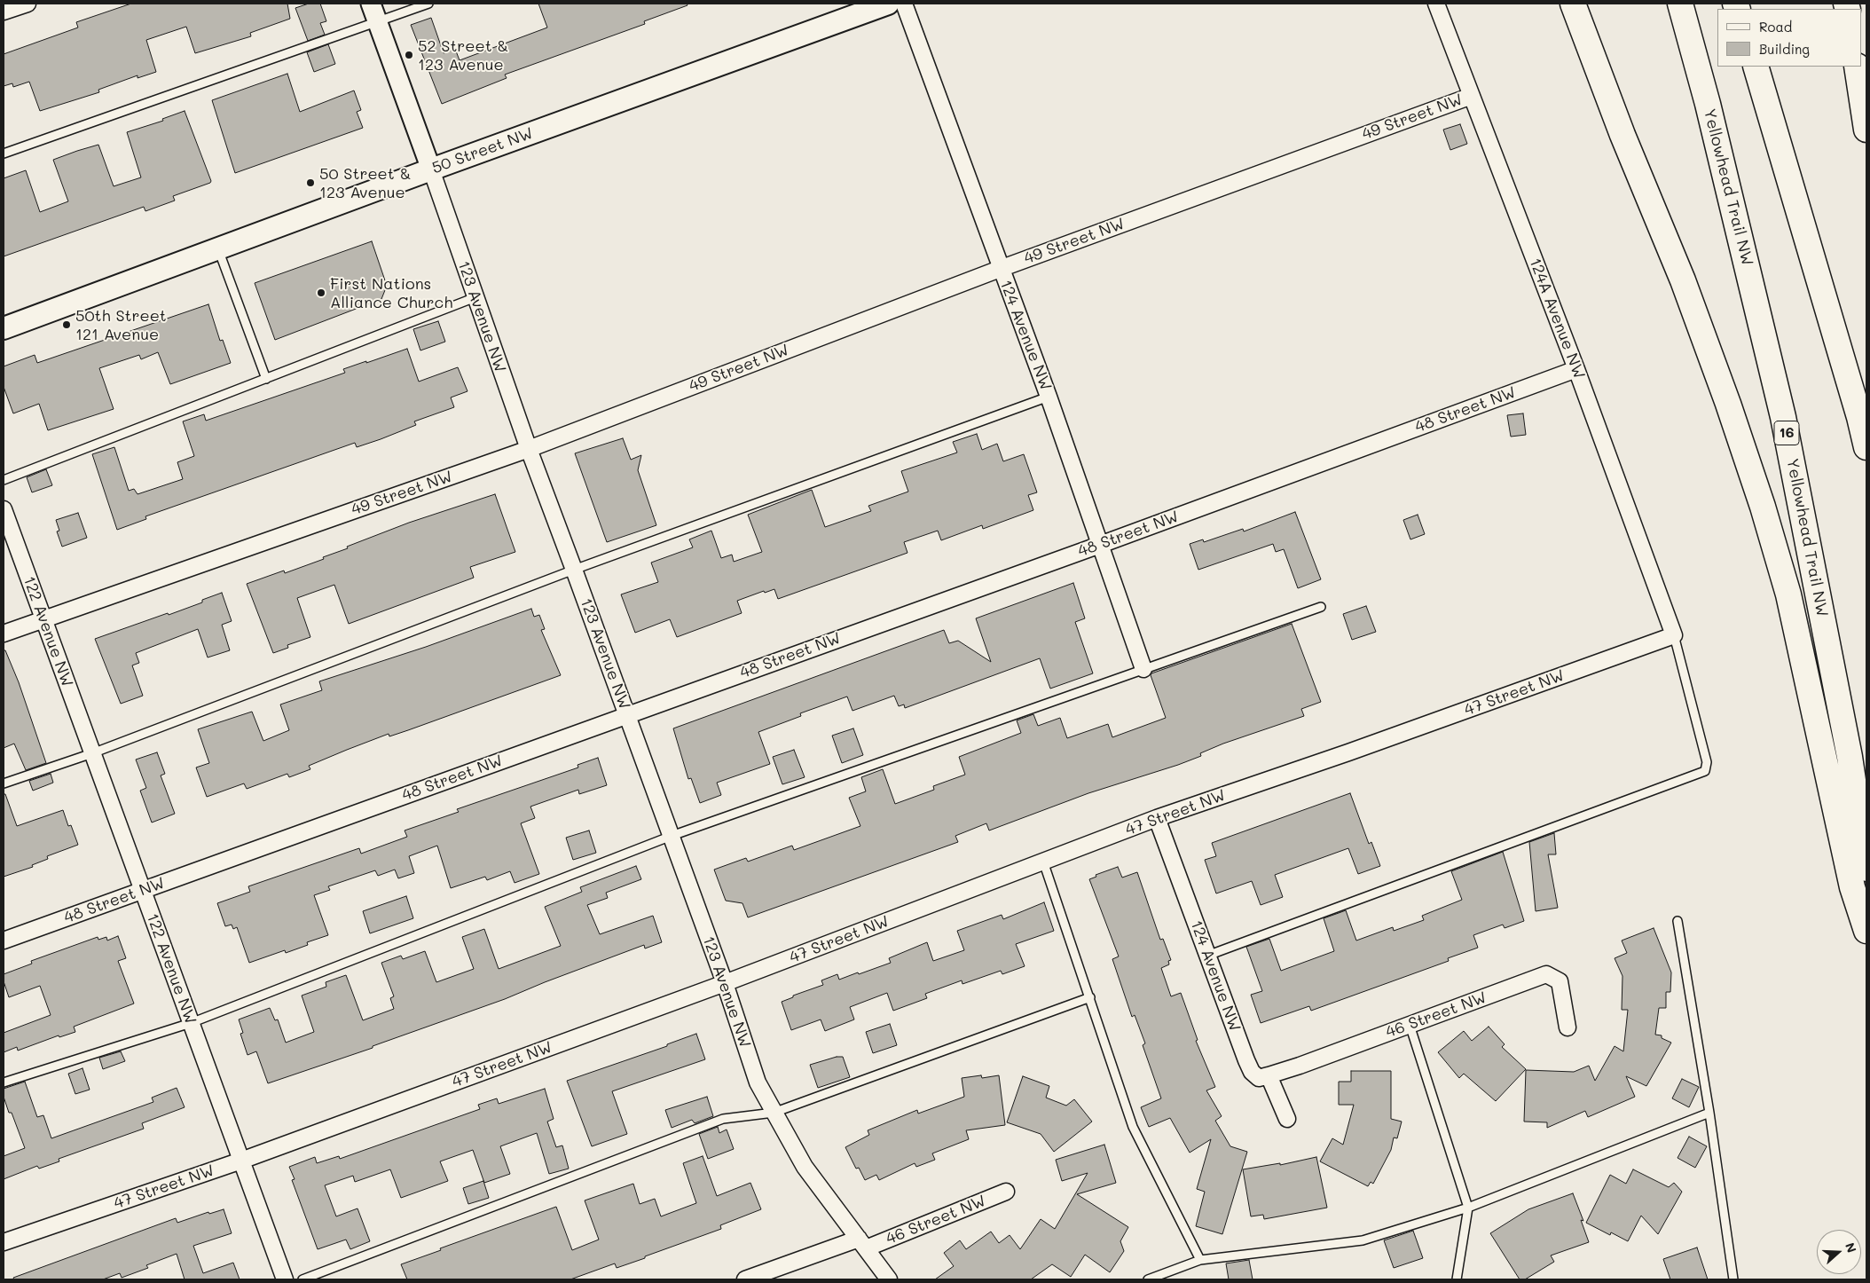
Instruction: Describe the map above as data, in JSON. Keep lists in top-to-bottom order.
{
  "streets": {
    "highway": ["Yellowhead Trail NW", "16"],
    "main road": ["50 Street NW"],
    "street": [
      "49 Street NW",
      "123 Avenue NW",
      "124A Avenue NW",
      "124 Avenue NW",
      "48 Street NW",
      "122 Avenue NW",
      "47 Street NW",
      "46 Street NW"
    ]
  },
  "crossings": [
    ["49 Street NW", "123 Avenue NW"],
    ["49 Street NW", "124A Avenue NW"],
    ["49 Street NW", "124 Avenue NW"],
    ["49 Street NW", "122 Avenue NW"],
    ["50 Street NW", "123 Avenue NW"],
    ["123 Avenue NW", "48 Street NW"],
    ["123 Avenue NW", "47 Street NW"],
    ["123 Avenue NW", "46 Street NW"],
    ["124A Avenue NW", "48 Street NW"],
    ["124A Avenue NW", "47 Street NW"],
    ["124 Avenue NW", "48 Street NW"],
    ["124 Avenue NW", "47 Street NW"],
    ["124 Avenue NW", "46 Street NW"],
    ["48 Street NW", "122 Avenue NW"],
    ["122 Avenue NW", "47 Street NW"]
  ],
  "places": [
    "52 Street & 123 Avenue",
    "50 Street & 123 Avenue",
    "First Nations Alliance Church",
    "50th Street 121 Avenue"
  ],
  "legend": ["Road", "Building"],
  "north": "right"
}
